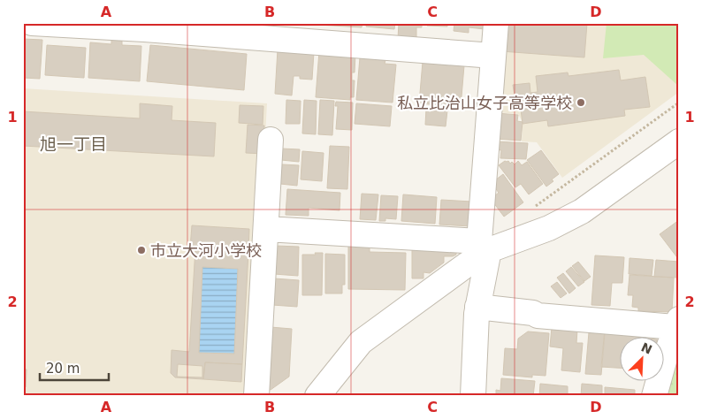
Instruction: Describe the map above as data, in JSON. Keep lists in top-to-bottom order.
{
  "districts": ["旭一丁目"],
  "places": ["私立比治山女子高等学校", "市立大河小学校"],
  "scale_bar": "20 m",
  "north": "top right",
  "grid": {
    "columns": [
      "A",
      "B",
      "C",
      "D"
    ],
    "rows": ["1", "2"]
  }
}
